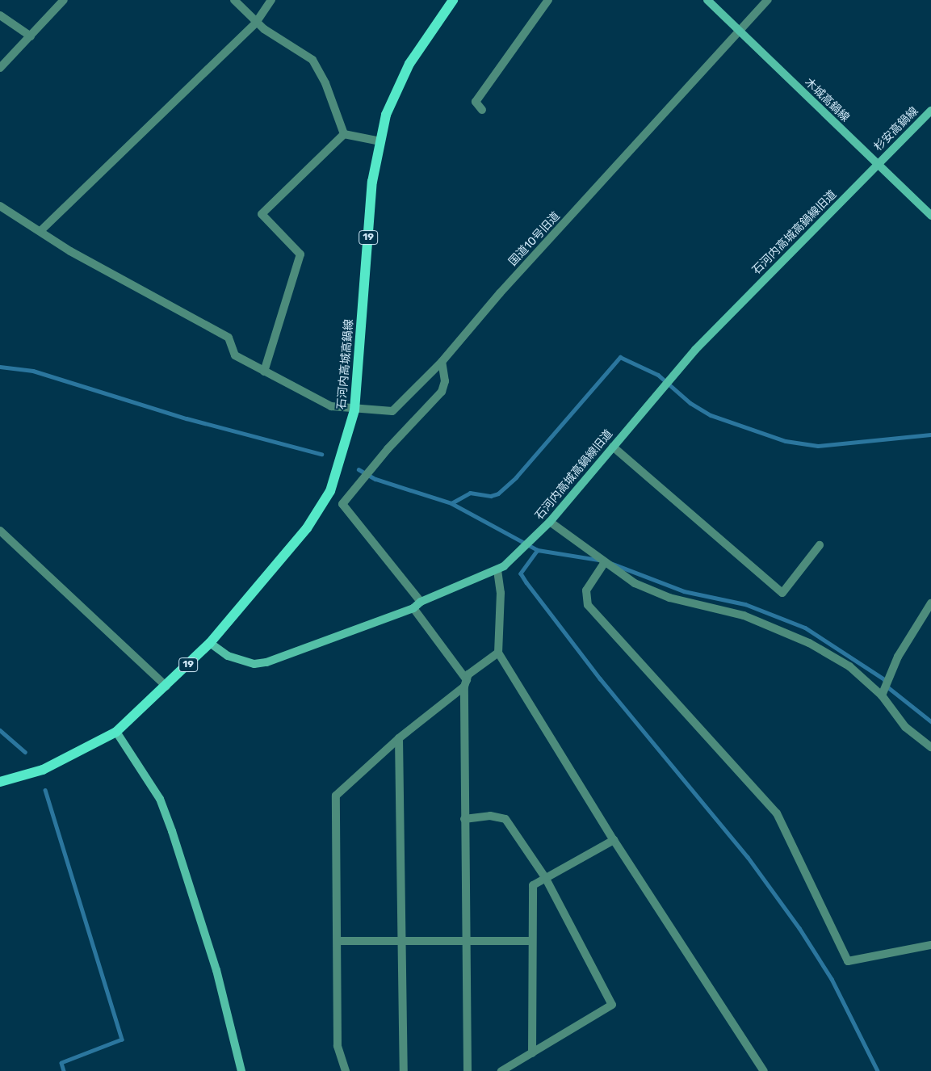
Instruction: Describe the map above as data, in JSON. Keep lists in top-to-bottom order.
{
  "streets": {
    "main road": ["19", "石河内高城高鍋線"],
    "street": [
      "木城高鍋線",
      "杉安高鍋線",
      "石河内高城高鍋線旧道",
      "国道10号旧道"
    ]
  },
  "crossings": [
    ["木城高鍋線", "杉安高鍋線"],
    ["木城高鍋線", "石河内高城高鍋線旧道"],
    ["木城高鍋線", "国道10号旧道"],
    ["杉安高鍋線", "石河内高城高鍋線旧道"],
    ["石河内高城高鍋線旧道", "石河内高城高鍋線"],
    ["国道10号旧道", "石河内高城高鍋線"]
  ]
}
